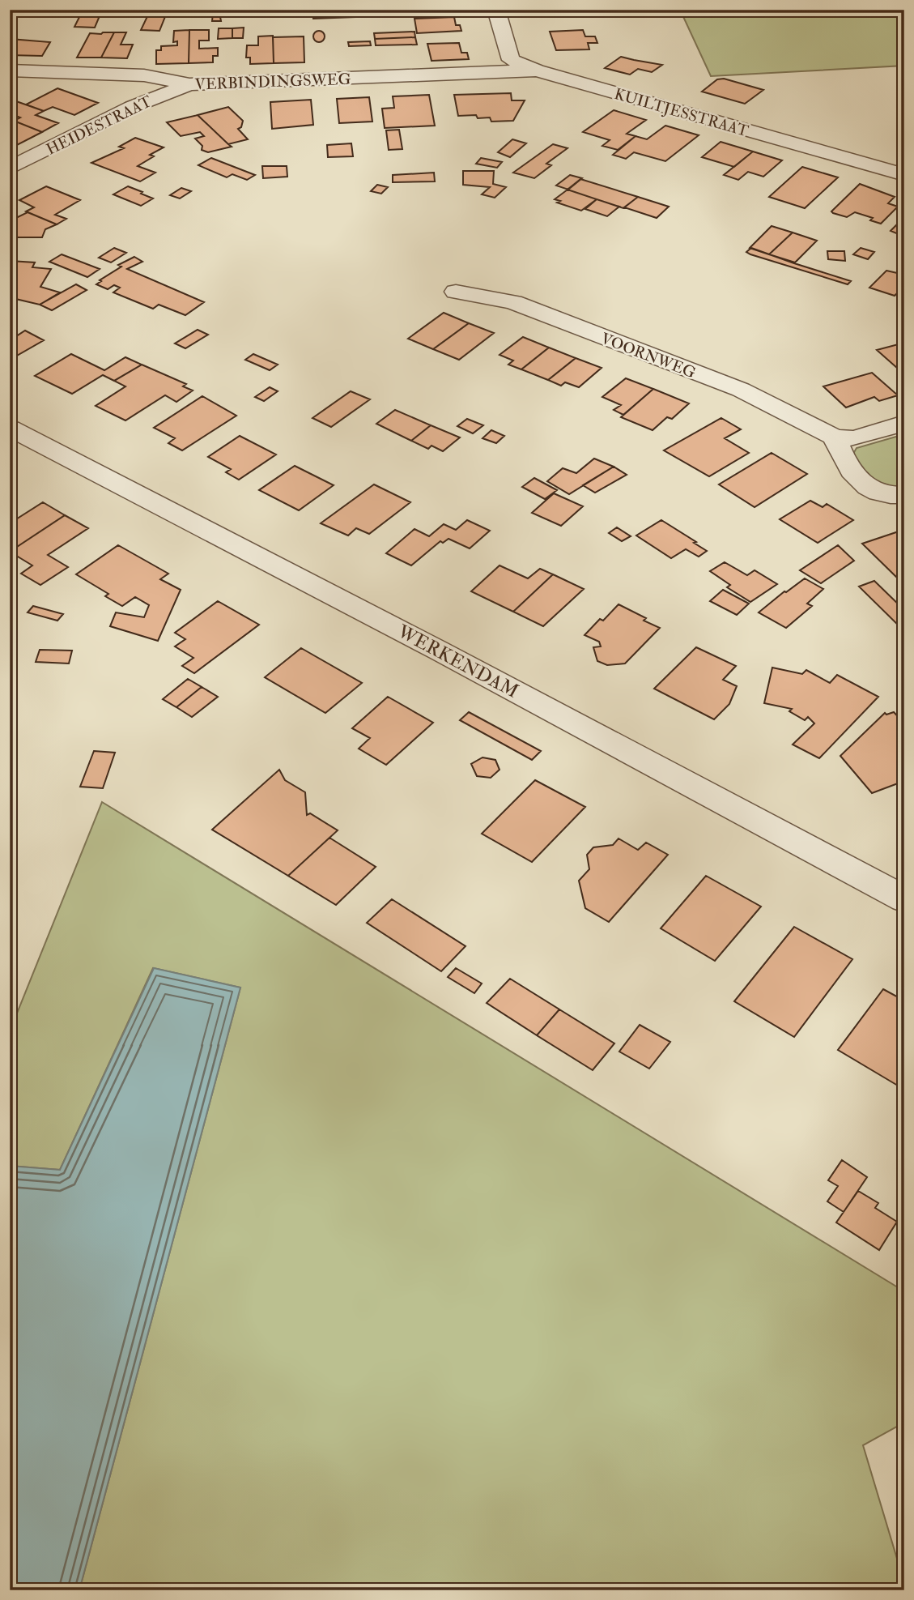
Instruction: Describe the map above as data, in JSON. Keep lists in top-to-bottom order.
{
  "streets": {
    "street": [
      "VERBINDINGSWEG",
      "KUILTJESSTRAAT",
      "HEIDESTRAAT",
      "VOORNWEG",
      "WERKENDAM"
    ]
  },
  "crossings": [
    ["VERBINDINGSWEG", "KUILTJESSTRAAT"],
    ["VERBINDINGSWEG", "HEIDESTRAAT"]
  ]
}
